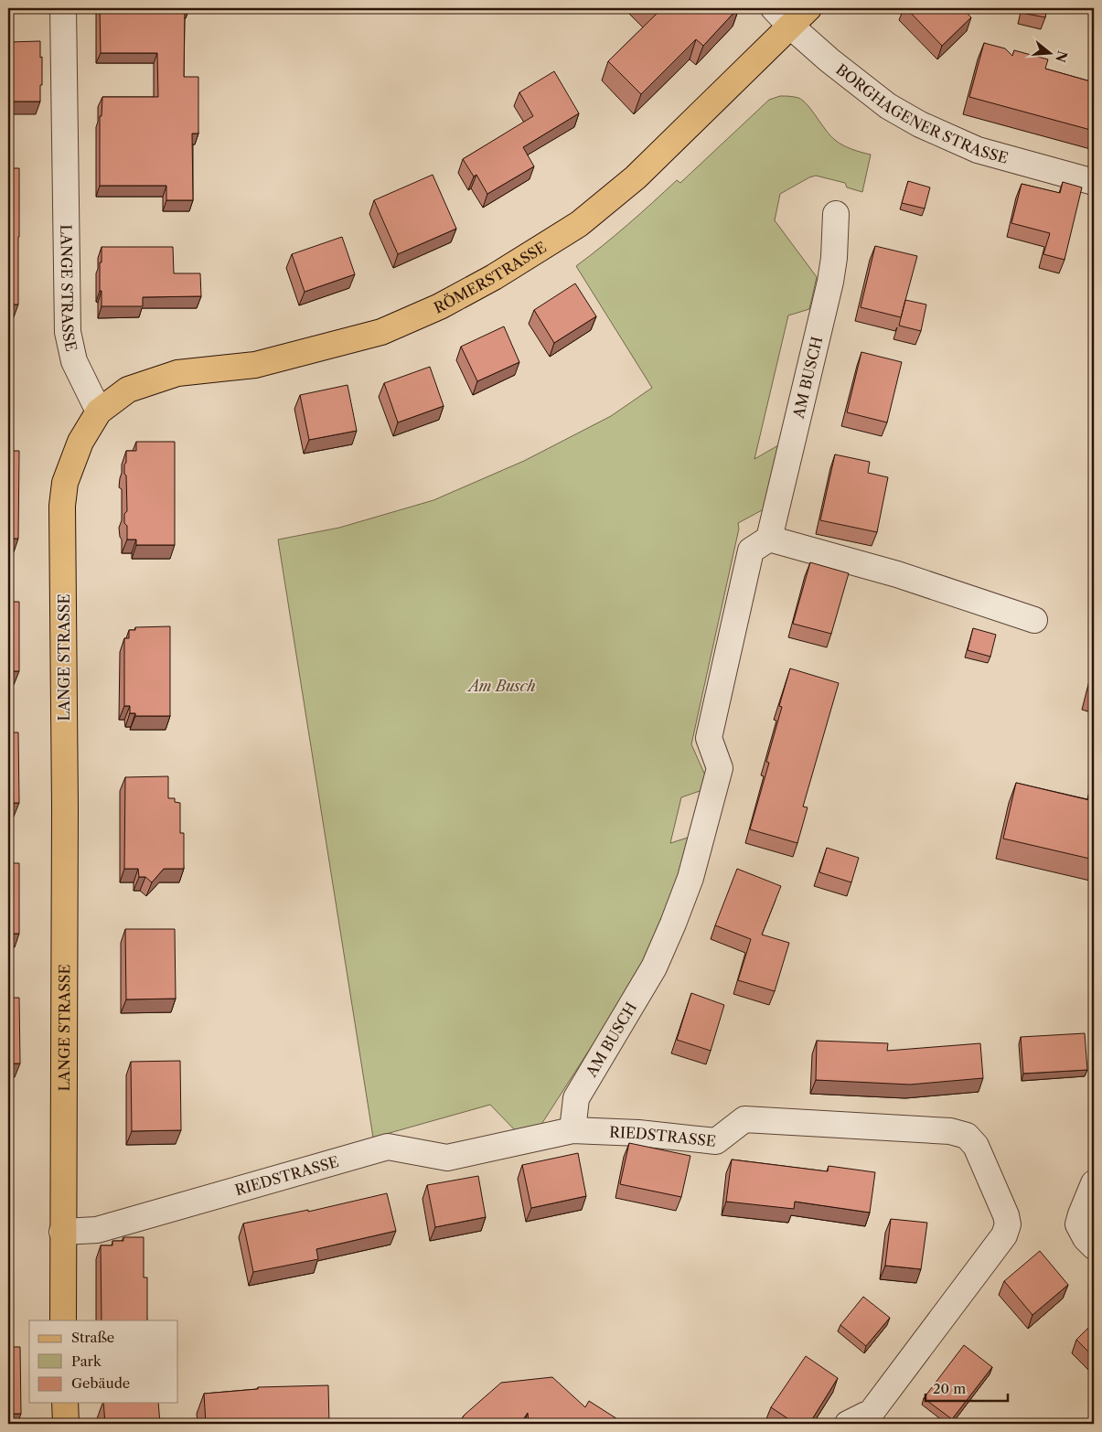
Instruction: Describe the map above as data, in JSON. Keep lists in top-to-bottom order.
{
  "streets": {
    "main road": ["RÖMERSTRASSE", "LANGE STRASSE"],
    "street": ["BORGHAGENER STRASSE", "AM BUSCH", "RIEDSTRASSE"]
  },
  "crossings": [
    ["BORGHAGENER STRASSE", "RÖMERSTRASSE"],
    ["RÖMERSTRASSE", "LANGE STRASSE"],
    ["LANGE STRASSE", "RIEDSTRASSE"],
    ["AM BUSCH", "RIEDSTRASSE"]
  ],
  "parks": ["Am Busch"],
  "legend": ["Straße", "Park", "Gebäude"],
  "scale_bar": "20 m",
  "north": "right"
}
